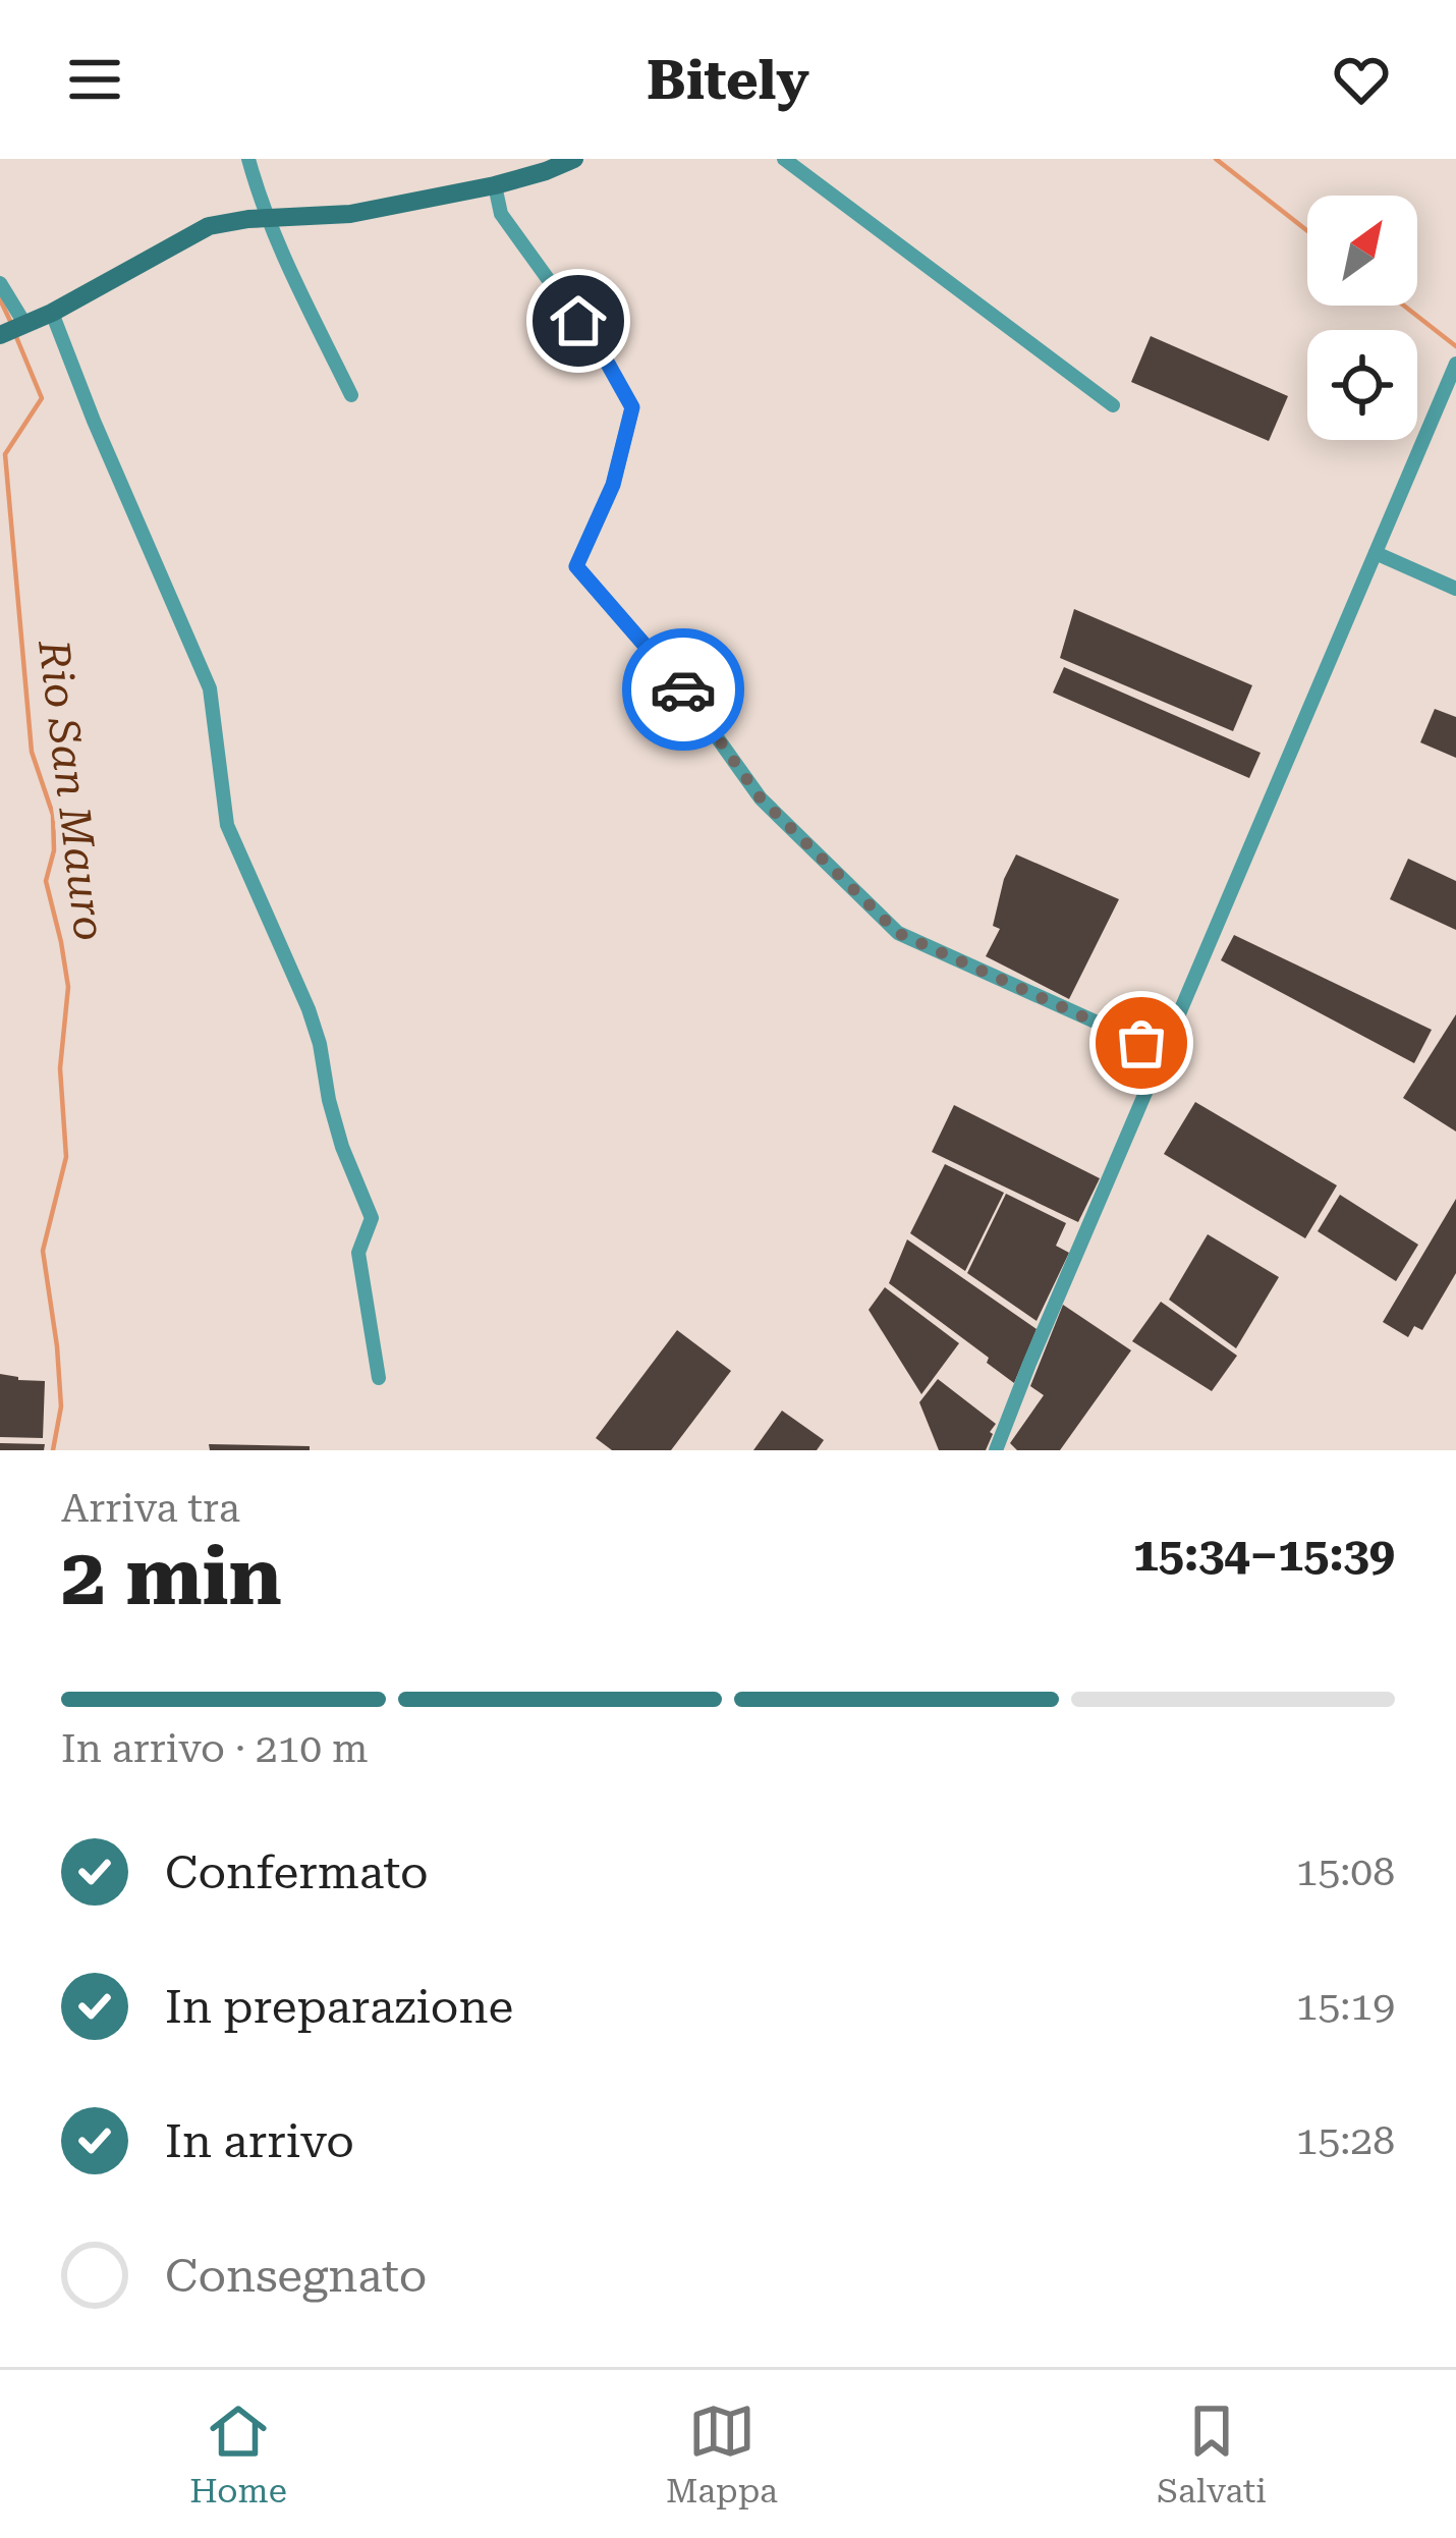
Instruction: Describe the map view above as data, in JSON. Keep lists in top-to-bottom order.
{
  "water": ["Rio San Mauro"],
  "north": "top right",
  "page": {
    "header": "Bitely",
    "heading": ["2 min", "Arriva tra", "15:34–15:39"],
    "bar": "In arrivo · 210 m",
    "list": [
      ["Confermato", "15:08"],
      ["In preparazione", "15:19"],
      ["In arrivo", "15:28"],
      "Consegnato"
    ],
    "tabs": ["Home", "Mappa", "Salvati"]
  }
}
